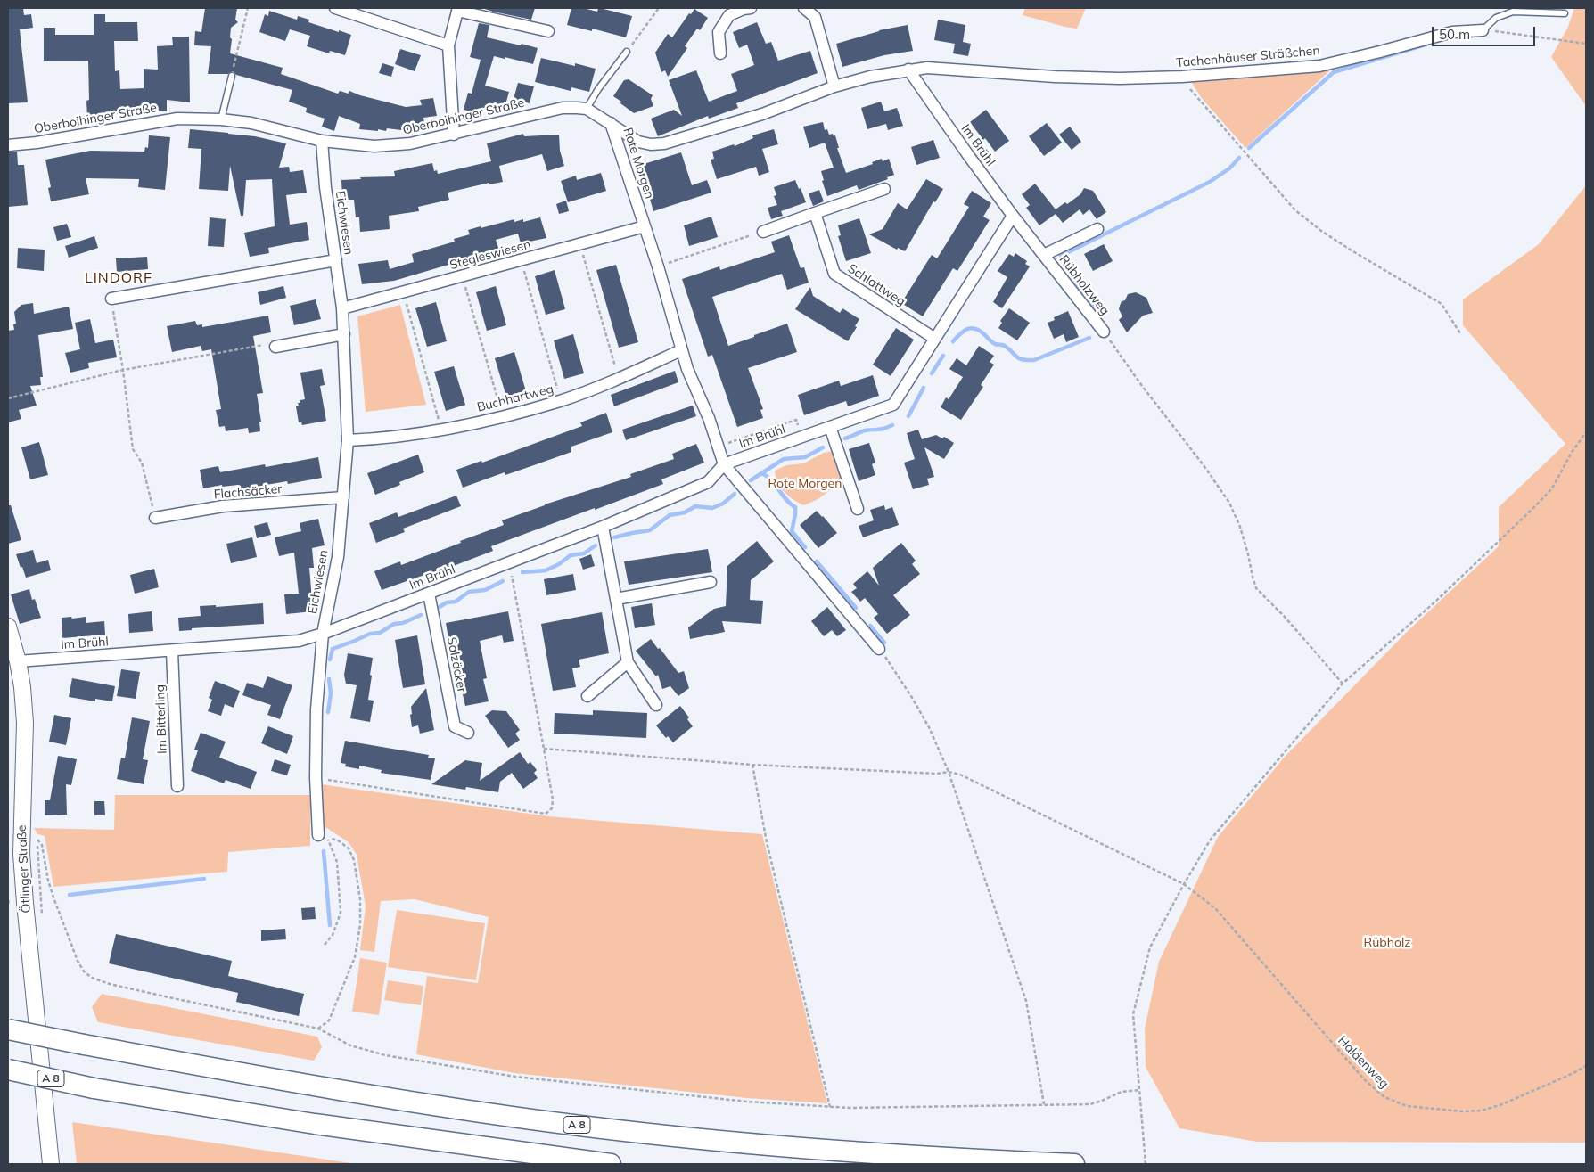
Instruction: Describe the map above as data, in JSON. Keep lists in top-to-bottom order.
{
  "streets": {
    "highway": ["A 8"],
    "street": [
      "Tachenhäuser Sträßchen",
      "Oberboihinger Straße",
      "Im Brühl",
      "Rote Morgen",
      "Eichwiesen",
      "Stegleswiesen",
      "Schlattweg",
      "Rübholzweg",
      "Buchhartweg",
      "Flachsäcker",
      "Salzäcker",
      "Im Bitterling",
      "Ötlinger Straße"
    ],
    "path": ["Haldenweg"]
  },
  "crossings": [
    ["Tachenhäuser Sträßchen", "Oberboihinger Straße"],
    ["Tachenhäuser Sträßchen", "Im Brühl"],
    ["Oberboihinger Straße", "Im Brühl"],
    ["Oberboihinger Straße", "Rote Morgen"],
    ["Oberboihinger Straße", "Eichwiesen"],
    ["Im Brühl", "Rote Morgen"],
    ["Im Brühl", "Eichwiesen"],
    ["Im Brühl", "Schlattweg"],
    ["Im Brühl", "Rübholzweg"],
    ["Im Brühl", "Salzäcker"],
    ["Im Brühl", "Im Bitterling"],
    ["Im Brühl", "Ötlinger Straße"],
    ["Rote Morgen", "Stegleswiesen"],
    ["Rote Morgen", "Buchhartweg"],
    ["Eichwiesen", "Stegleswiesen"],
    ["Eichwiesen", "Buchhartweg"],
    ["Eichwiesen", "Flachsäcker"]
  ],
  "districts": ["LINDORF"],
  "parks": ["Rote Morgen", "Rübholz"],
  "scale_bar": "50 m"
}
